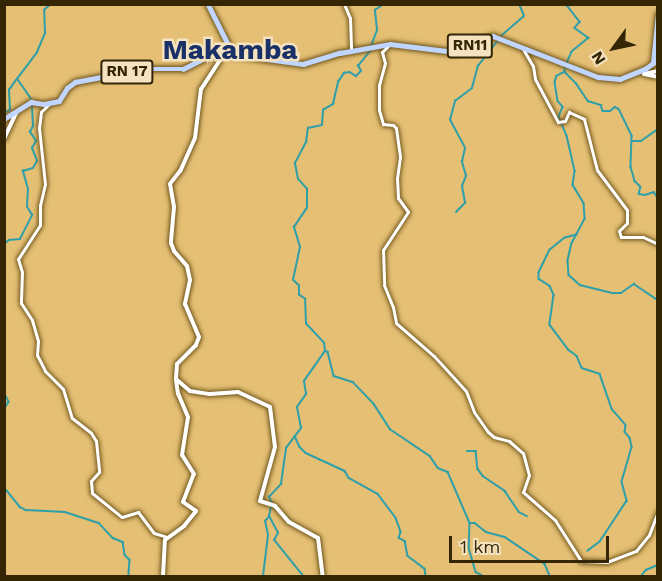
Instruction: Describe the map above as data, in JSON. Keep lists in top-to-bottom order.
{
  "streets": {
    "main road": ["RN11", "RN 17"]
  },
  "crossings": [
    ["RN11", "RN 17"]
  ],
  "districts": ["Makamba"],
  "scale_bar": "1 km",
  "north": "bottom left"
}
